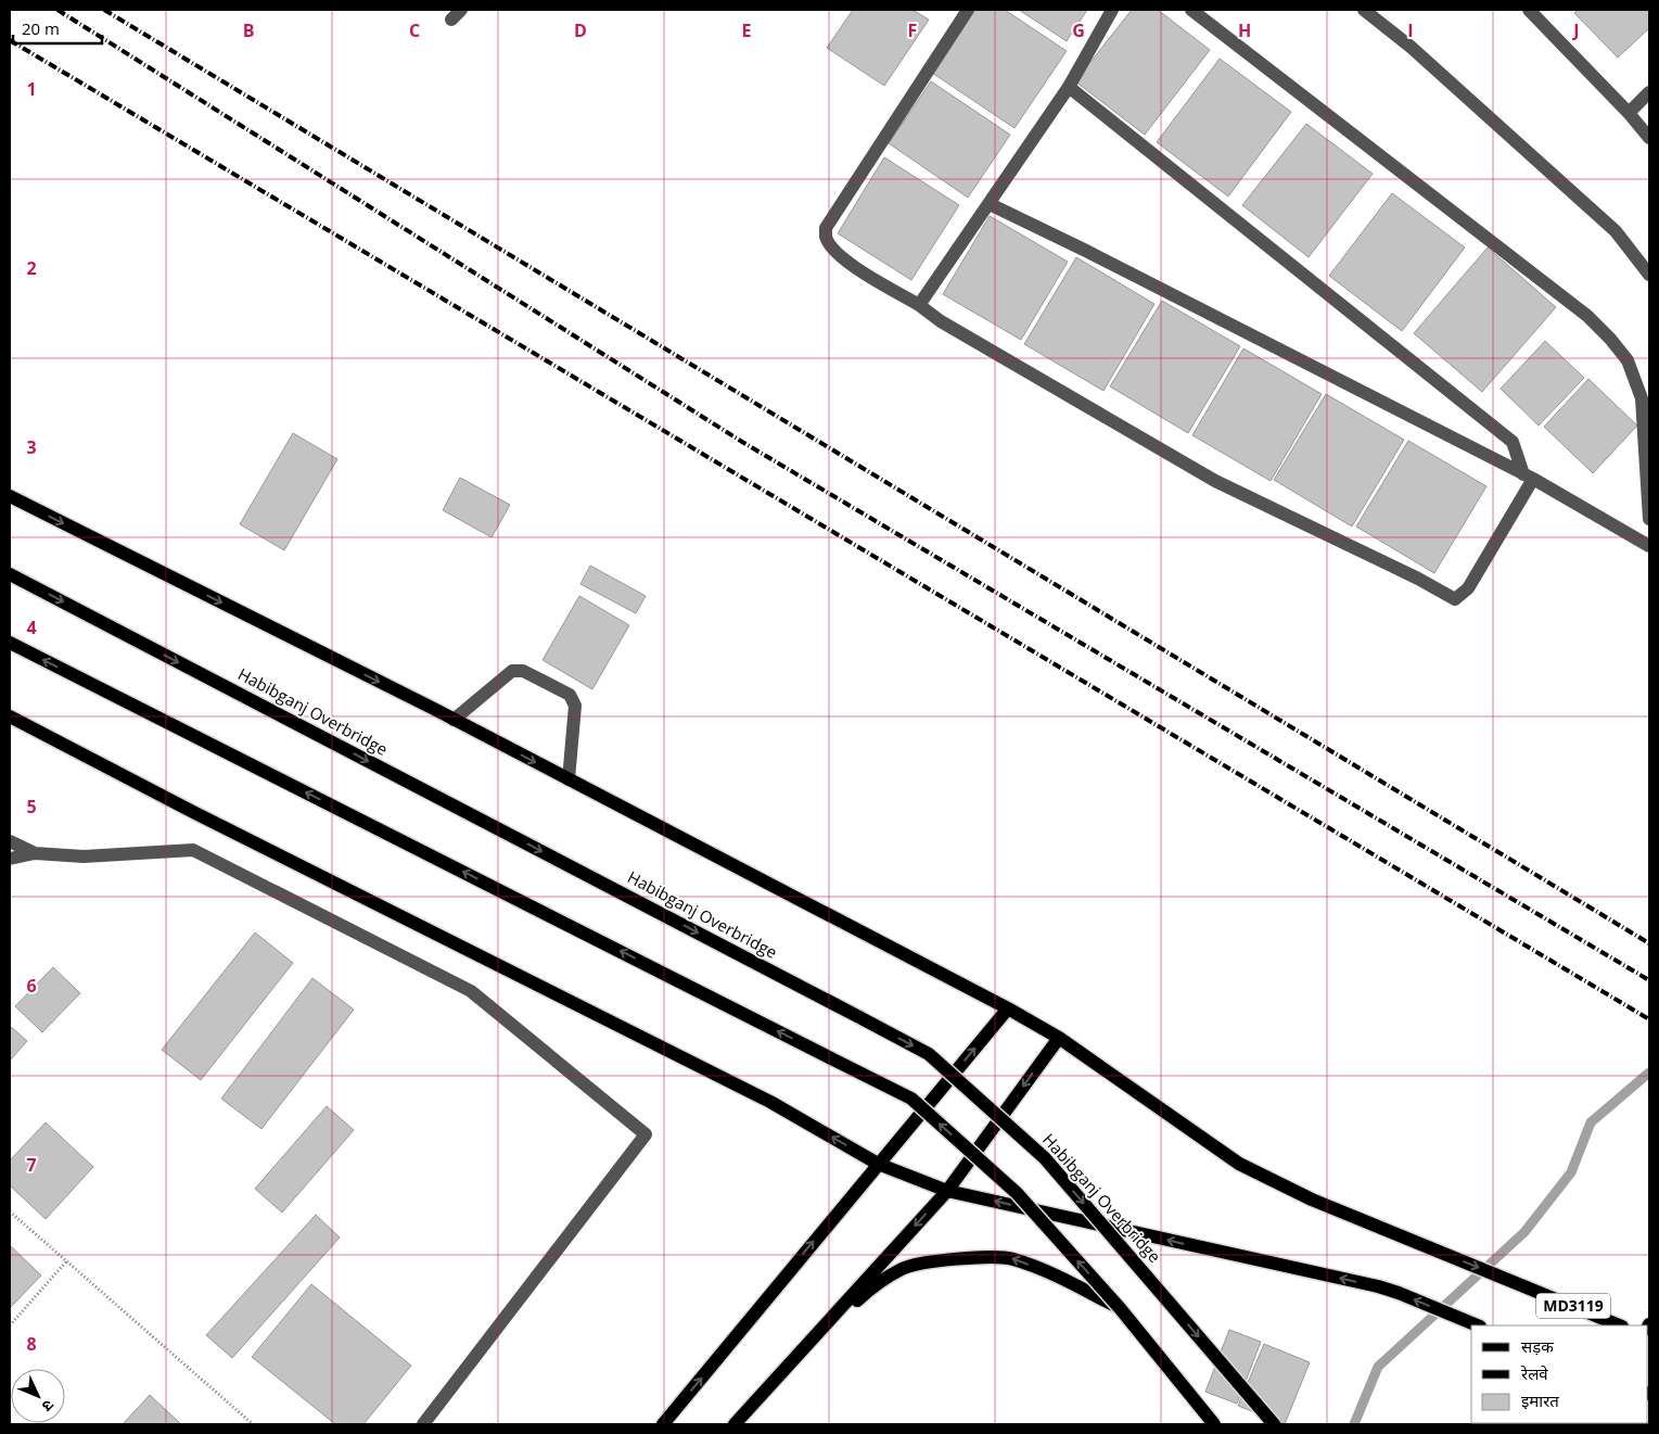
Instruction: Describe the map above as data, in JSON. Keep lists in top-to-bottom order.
{
  "streets": {
    "main road": ["Habibganj Overbridge", "MD3119"]
  },
  "legend": ["सड़क", "रेलवे", "इमारत"],
  "scale_bar": "20 m",
  "north": "bottom right",
  "grid": {
    "columns": [
      "B",
      "C",
      "D",
      "E",
      "F",
      "G",
      "H",
      "I",
      "J"
    ],
    "rows": [
      "1",
      "2",
      "3",
      "4",
      "5",
      "6",
      "7",
      "8"
    ]
  }
}
